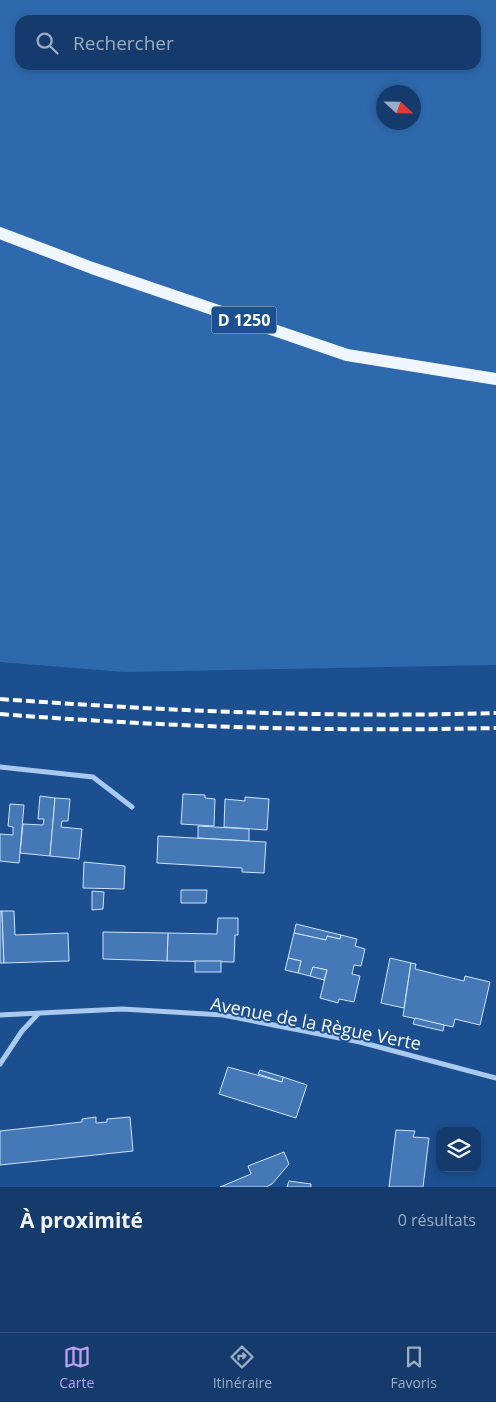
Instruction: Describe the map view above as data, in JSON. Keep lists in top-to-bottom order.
{
  "streets": {
    "main road": ["D 1250"],
    "street": ["Avenue de la Règue Verte"]
  },
  "north": "right",
  "page": {
    "search": "Rechercher",
    "heading": ["À proximité", "0 résultats"],
    "nav": ["Carte", "Itinéraire", "Favoris"]
  }
}
